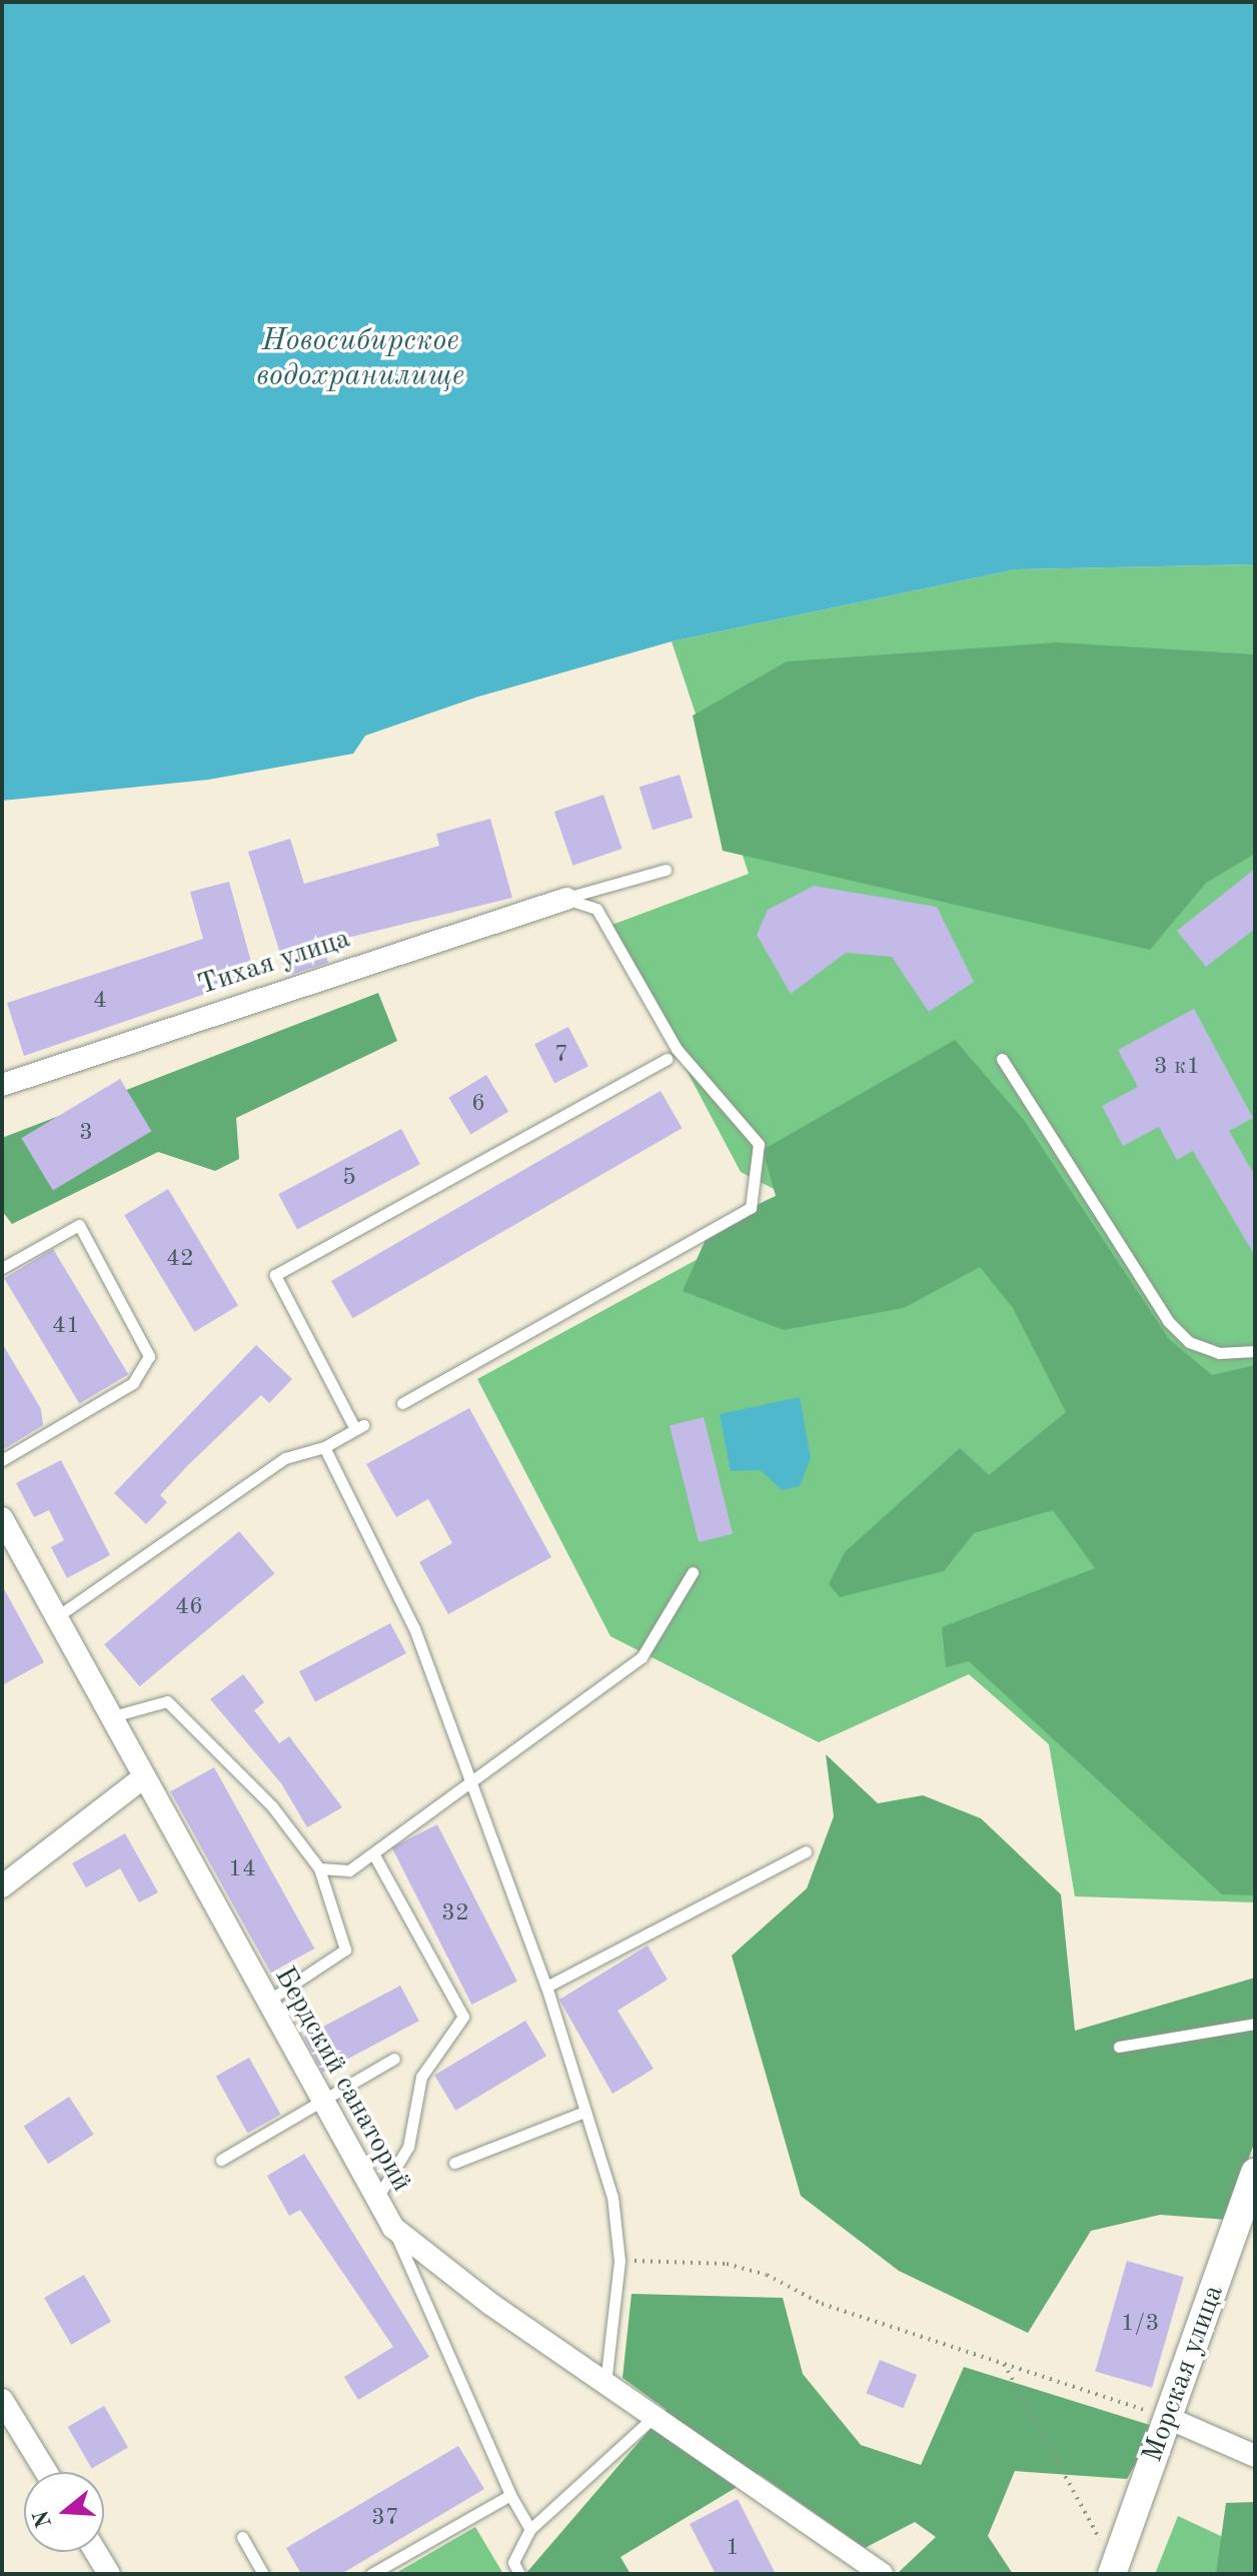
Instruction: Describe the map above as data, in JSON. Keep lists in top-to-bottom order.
{
  "streets": {
    "street": ["Тихая улица", "Бердский санаторий", "Морская улица"]
  },
  "water": ["Новосибирское водохранилище"],
  "house_numbers": [
    "4",
    "7",
    "3 к1",
    "6",
    "3",
    "5",
    "42",
    "41",
    "46",
    "14",
    "32",
    "1/3",
    "37",
    "1"
  ],
  "north": "left"
}
